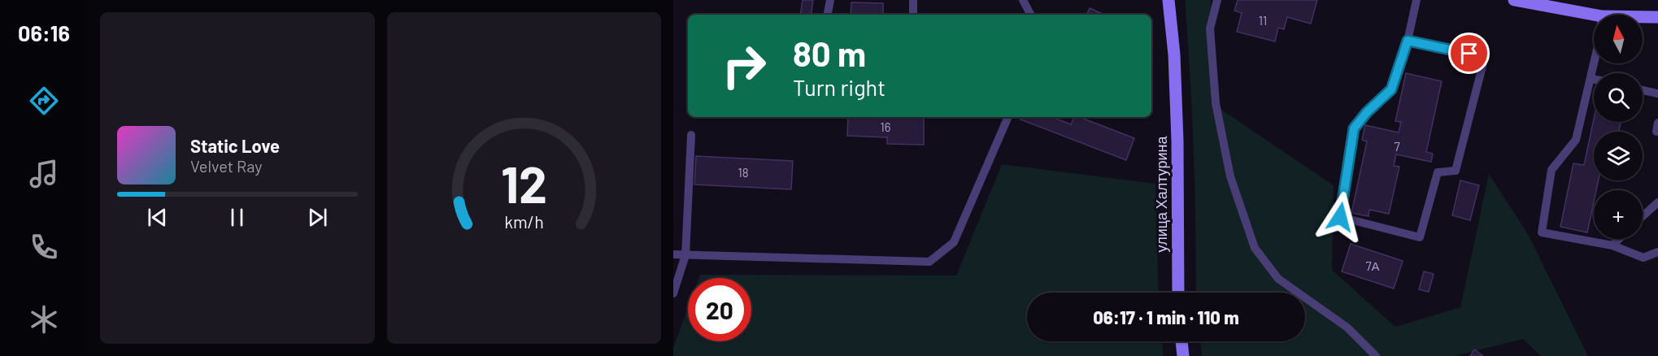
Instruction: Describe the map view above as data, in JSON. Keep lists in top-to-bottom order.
{
  "streets": {
    "main road": ["улица Халтурина"]
  },
  "house_numbers": [
    "11",
    "16",
    "7",
    "18",
    "7А"
  ],
  "north": "top",
  "page": {
    "tabs": "06:16",
    "map_buttons": "+",
    "turn": ["80 m", "Turn right"],
    "song": ["Static Love", "Velvet Ray"],
    "limit": "20",
    "trip": "06:17 · 1 min · 110 m",
    "gauge": ["12", "km/h"]
  }
}
